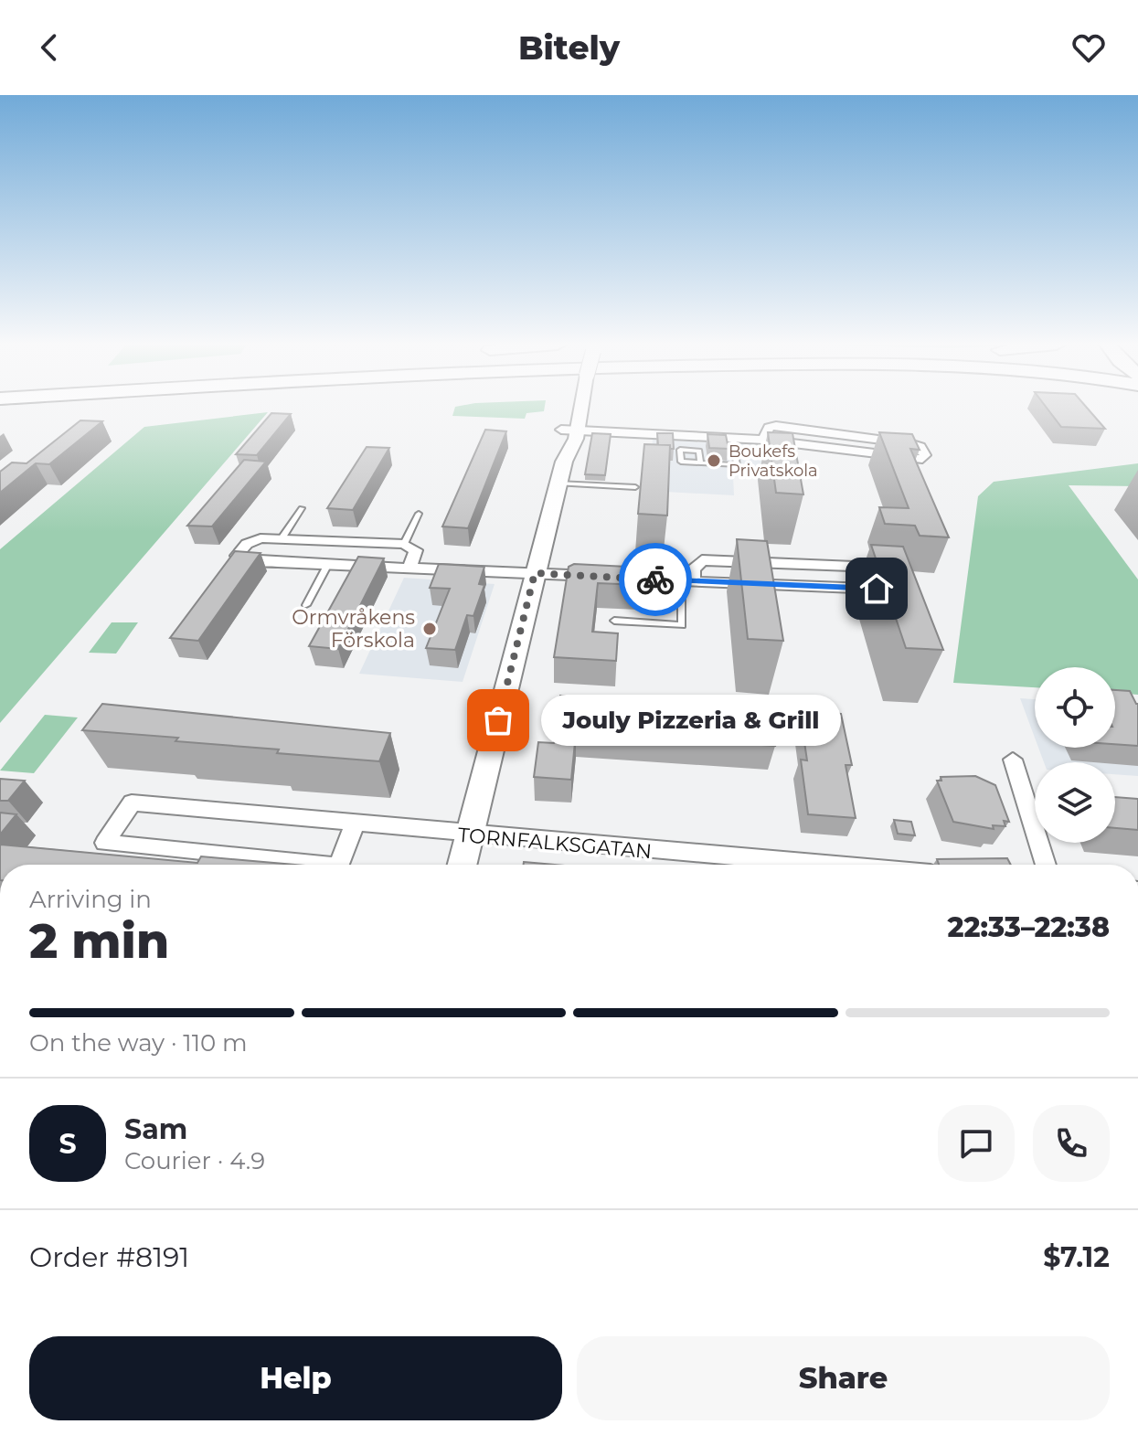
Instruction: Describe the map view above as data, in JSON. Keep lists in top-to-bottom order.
{
  "streets": {
    "street": ["TORNFALKSGATAN"]
  },
  "places": ["Boukefs Privatskola", "Ormvråkens Förskola", "Jouly Pizzeria & Grill"],
  "page": {
    "header": "Bitely",
    "bubble": "Jouly Pizzeria & Grill",
    "heading": ["2 min", "Arriving in", "22:33–22:38"],
    "panel": [
      "Sam",
      "Courier · 4.9",
      "Order #8191",
      "$7.12"
    ],
    "bar": "On the way · 110 m",
    "round": "S",
    "buttons": ["Help", "Share"]
  }
}
